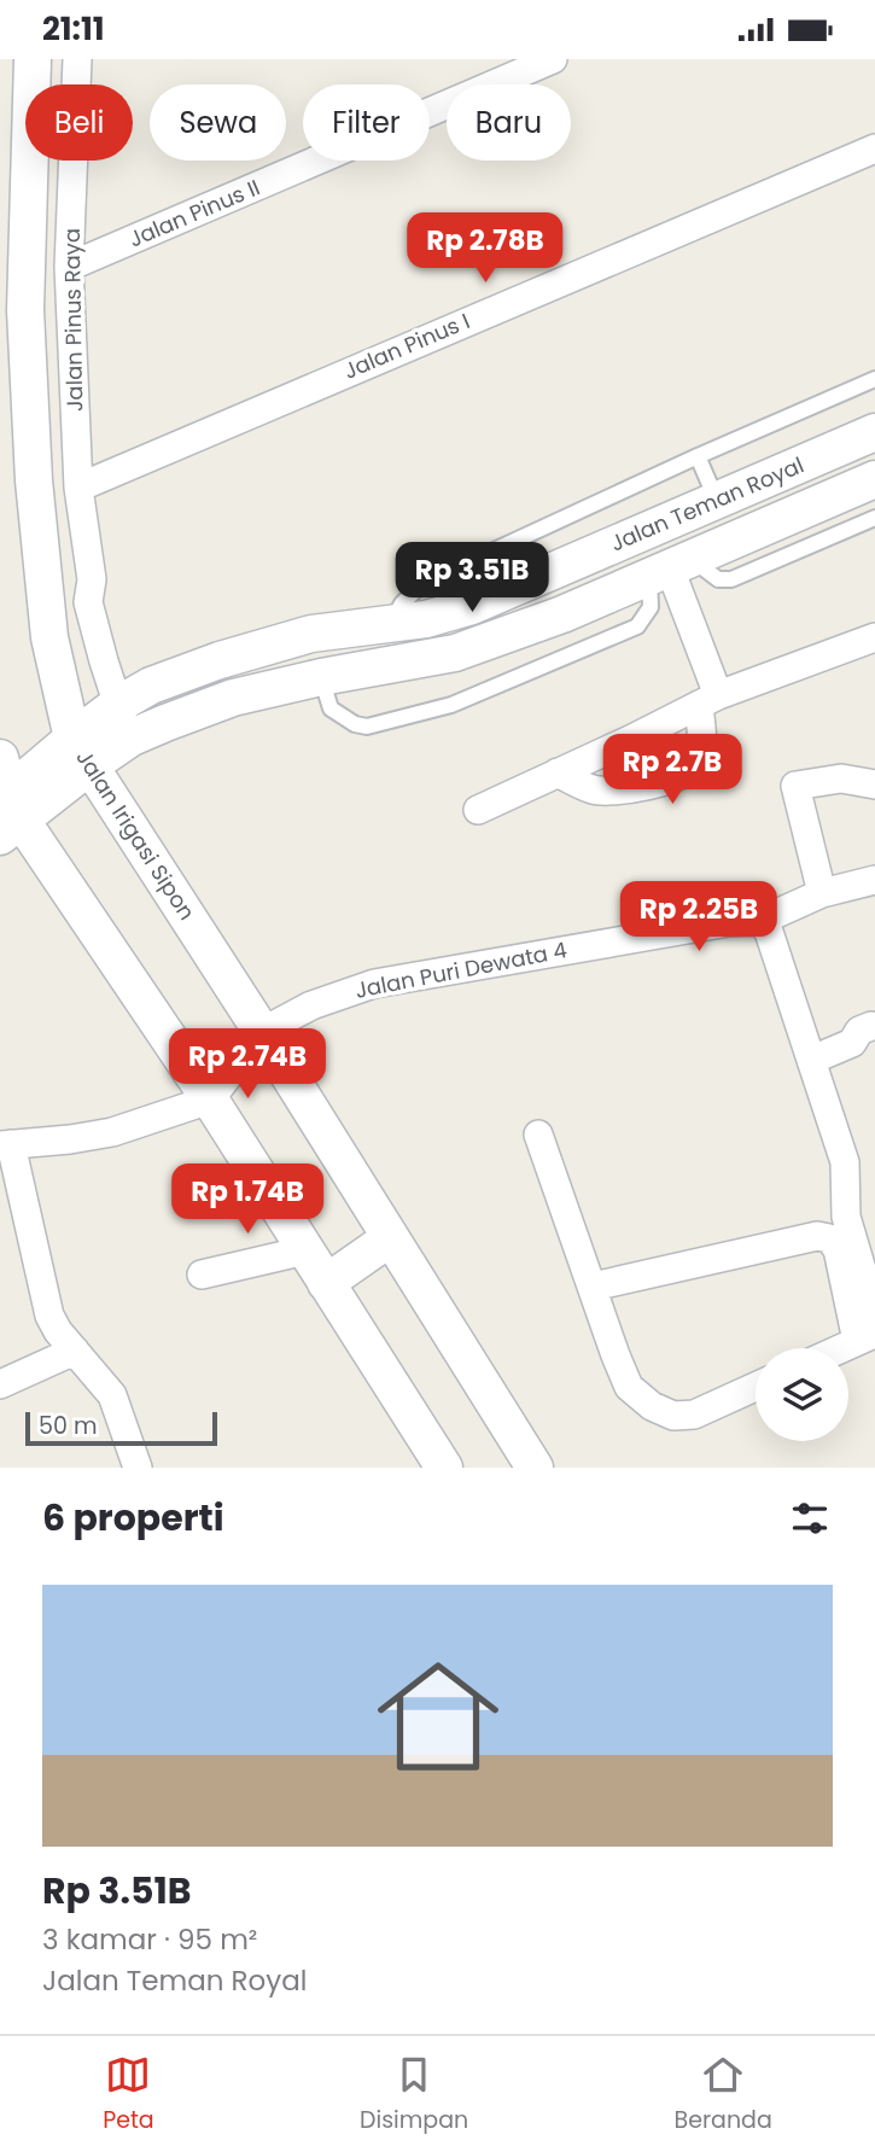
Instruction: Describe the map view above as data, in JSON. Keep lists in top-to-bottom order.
{
  "streets": {
    "street": [
      "Jalan Pinus II",
      "Jalan Pinus Raya",
      "Jalan Pinus I",
      "Jalan Teman Royal",
      "Jalan Irigasi Sipon",
      "Jalan Puri Dewata 4"
    ]
  },
  "crossings": [
    ["Jalan Pinus II", "Jalan Pinus Raya"],
    ["Jalan Pinus Raya", "Jalan Pinus I"],
    ["Jalan Pinus Raya", "Jalan Teman Royal"],
    ["Jalan Teman Royal", "Jalan Irigasi Sipon"],
    ["Jalan Irigasi Sipon", "Jalan Puri Dewata 4"]
  ],
  "scale_bar": "50 m",
  "page": {
    "status": "21:11",
    "chip": [
      "Beli",
      "Sewa",
      "Filter",
      "Baru"
    ],
    "price": [
      "Rp 2.78B",
      "Rp 3.51B",
      "Rp 2.7B",
      "Rp 2.25B",
      "Rp 2.74B",
      "Rp 1.74B"
    ],
    "scale": "50 m",
    "heading": "6 properti",
    "list": [
      {
        "name": "Rp 3.51B",
        "note": "3 kamar · 95 m² · Jalan Teman Royal"
      }
    ],
    "tabs": ["Peta", "Disimpan", "Beranda"]
  }
}
